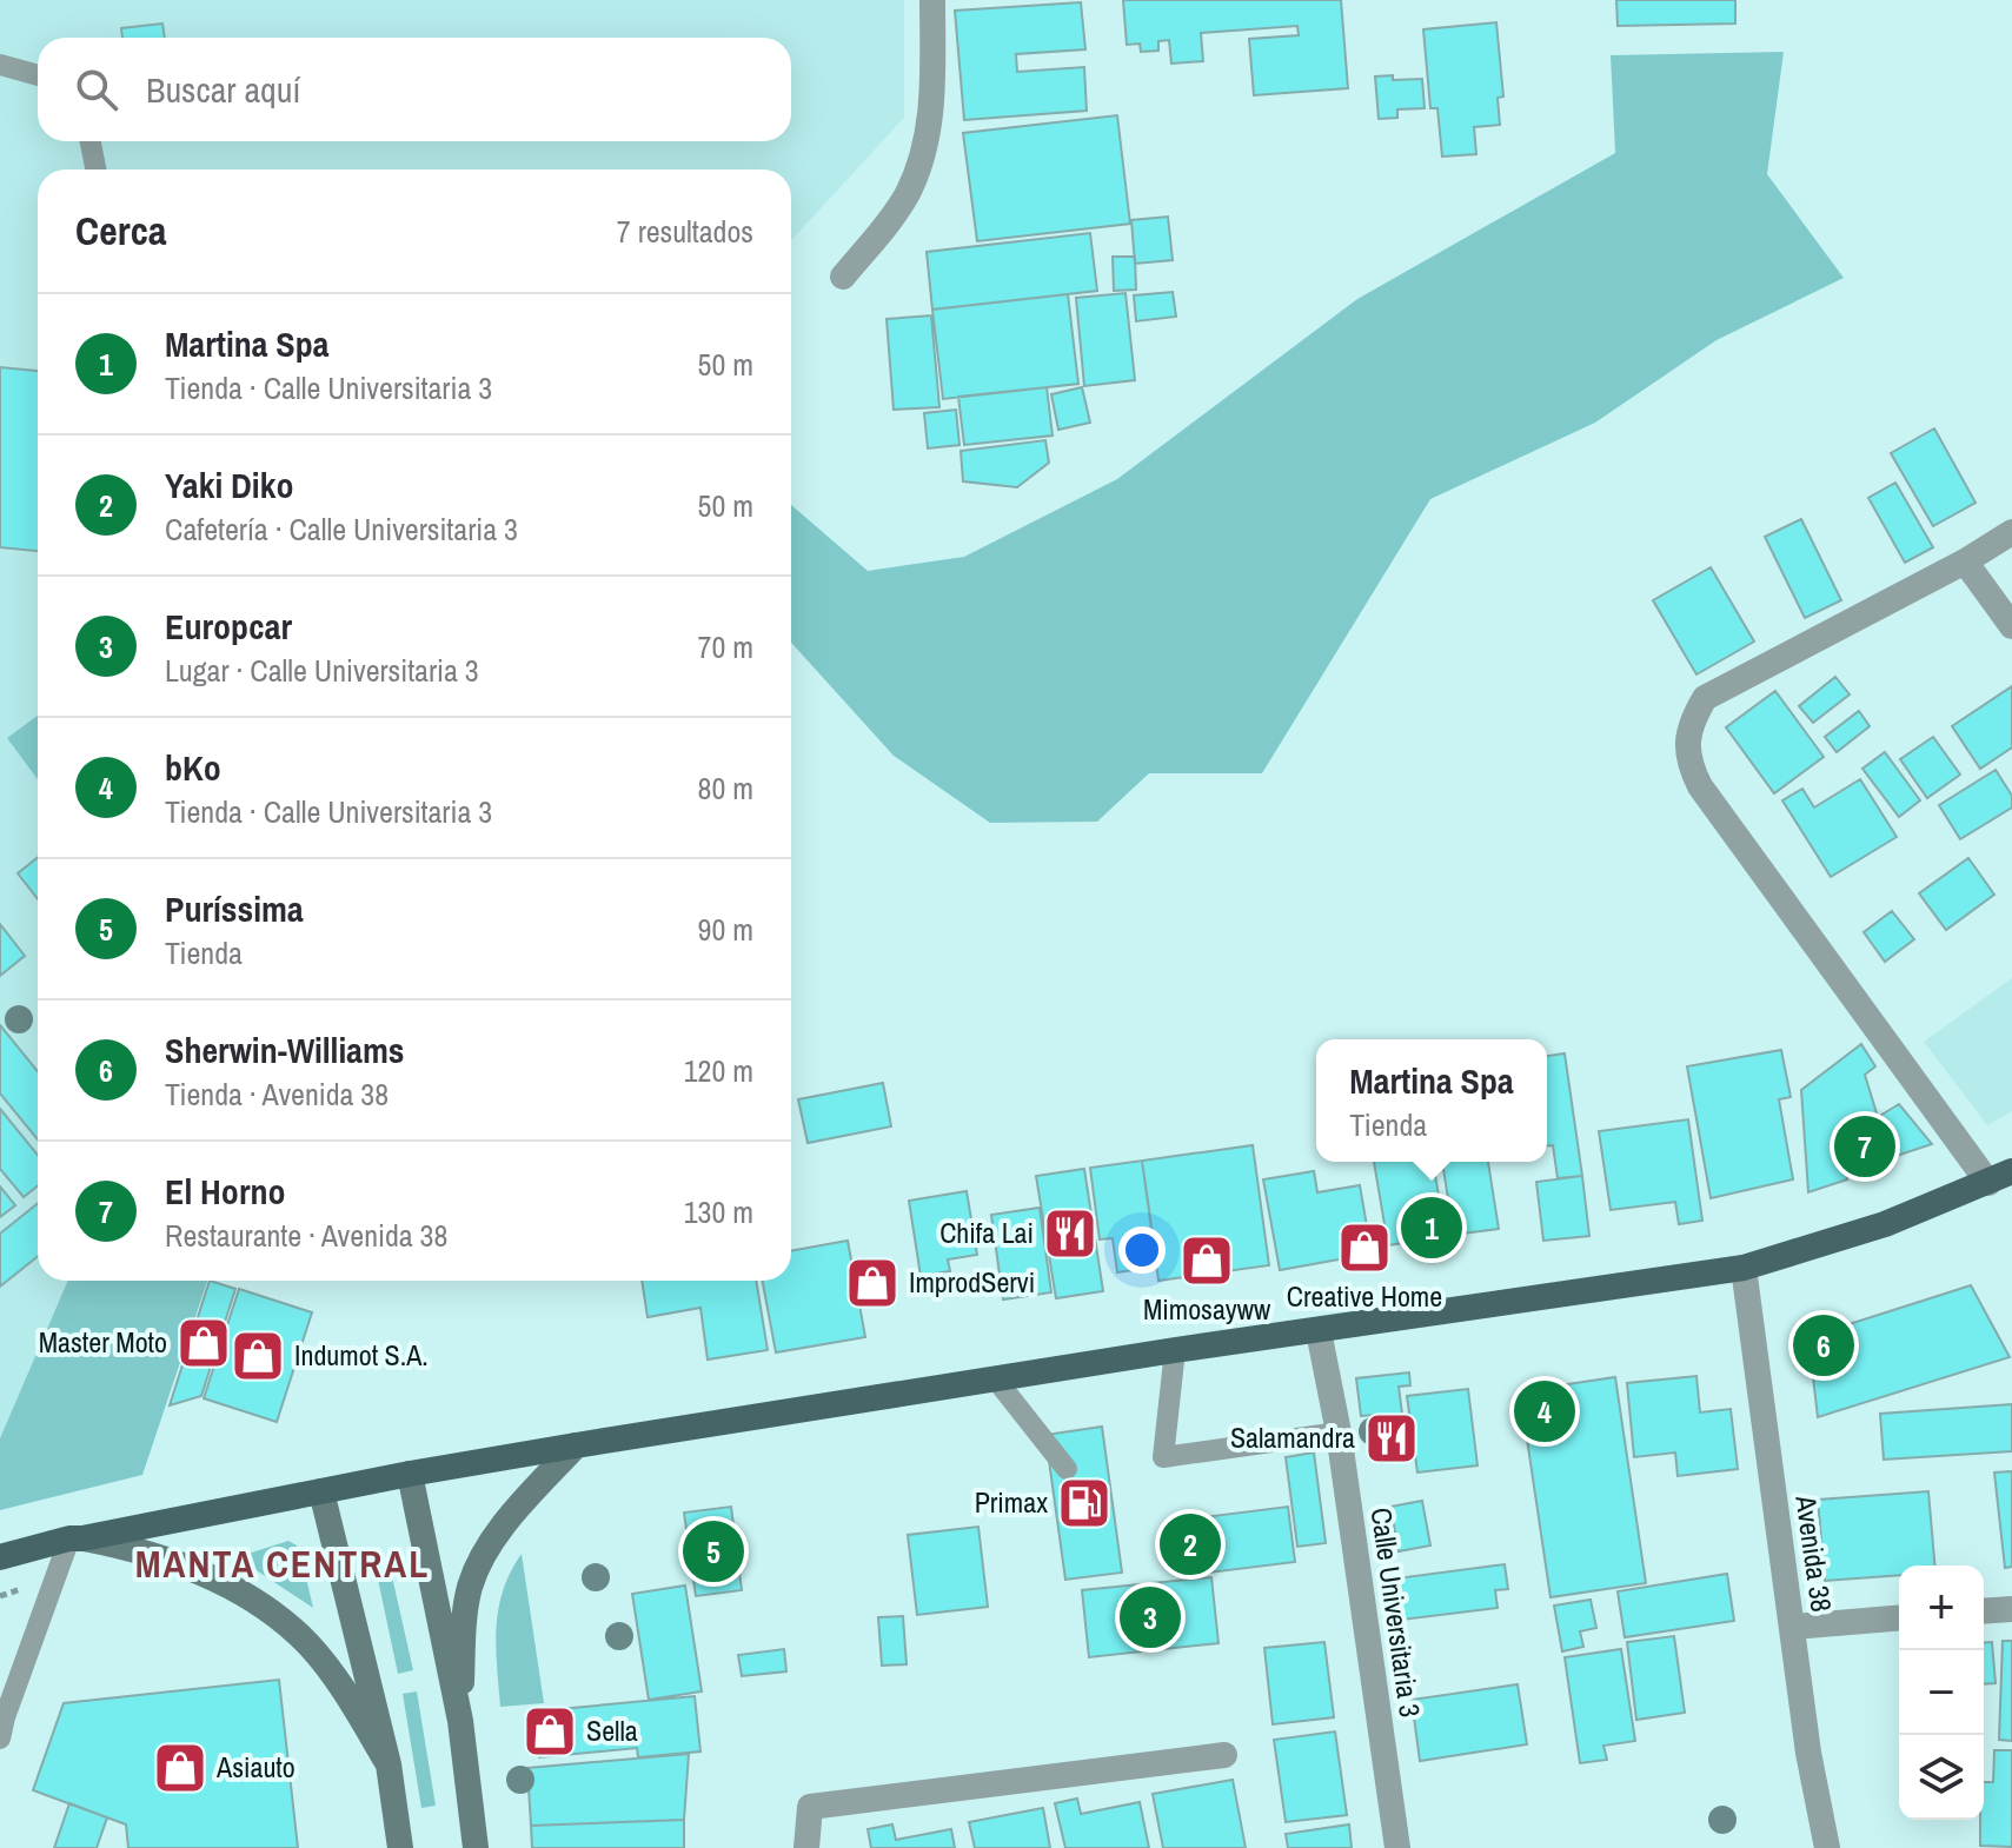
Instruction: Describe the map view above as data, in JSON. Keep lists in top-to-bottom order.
{
  "streets": {
    "street": ["Avenida 38", "Calle Universitaria 3"]
  },
  "districts": ["MANTA CENTRAL"],
  "places": {
    "restaurant": ["Chifa Lai", "Salamandra"],
    "shop": [
      "Creative Home",
      "Mimosayww",
      "ImprodServi",
      "Master Moto",
      "Indumot S.A.",
      "Sella",
      "Asiauto"
    ],
    "fuel station": ["Primax"]
  },
  "page": {
    "search": "Buscar aquí",
    "heading": ["Cerca", "7 resultados"],
    "list": [
      {
        "mark": "1",
        "name": "Martina Spa",
        "note": "Tienda · Calle Universitaria 3",
        "value": "50 m"
      },
      {
        "mark": "2",
        "name": "Yaki Diko",
        "note": "Cafetería · Calle Universitaria 3",
        "value": "50 m"
      },
      {
        "mark": "3",
        "name": "Europcar",
        "note": "Lugar · Calle Universitaria 3",
        "value": "70 m"
      },
      {
        "mark": "4",
        "name": "bKo",
        "note": "Tienda · Calle Universitaria 3",
        "value": "80 m"
      },
      {
        "mark": "5",
        "name": "Puríssima",
        "note": "Tienda",
        "value": "90 m"
      },
      {
        "mark": "6",
        "name": "Sherwin-Williams",
        "note": "Tienda · Avenida 38",
        "value": "120 m"
      },
      {
        "mark": "7",
        "name": "El Horno",
        "note": "Restaurante · Avenida 38",
        "value": "130 m"
      }
    ],
    "popup": ["Martina Spa", "Tienda"],
    "pins": [
      "7",
      "1",
      "6",
      "4",
      "2",
      "5",
      "3"
    ],
    "map_buttons": ["+", "−"]
  }
}
